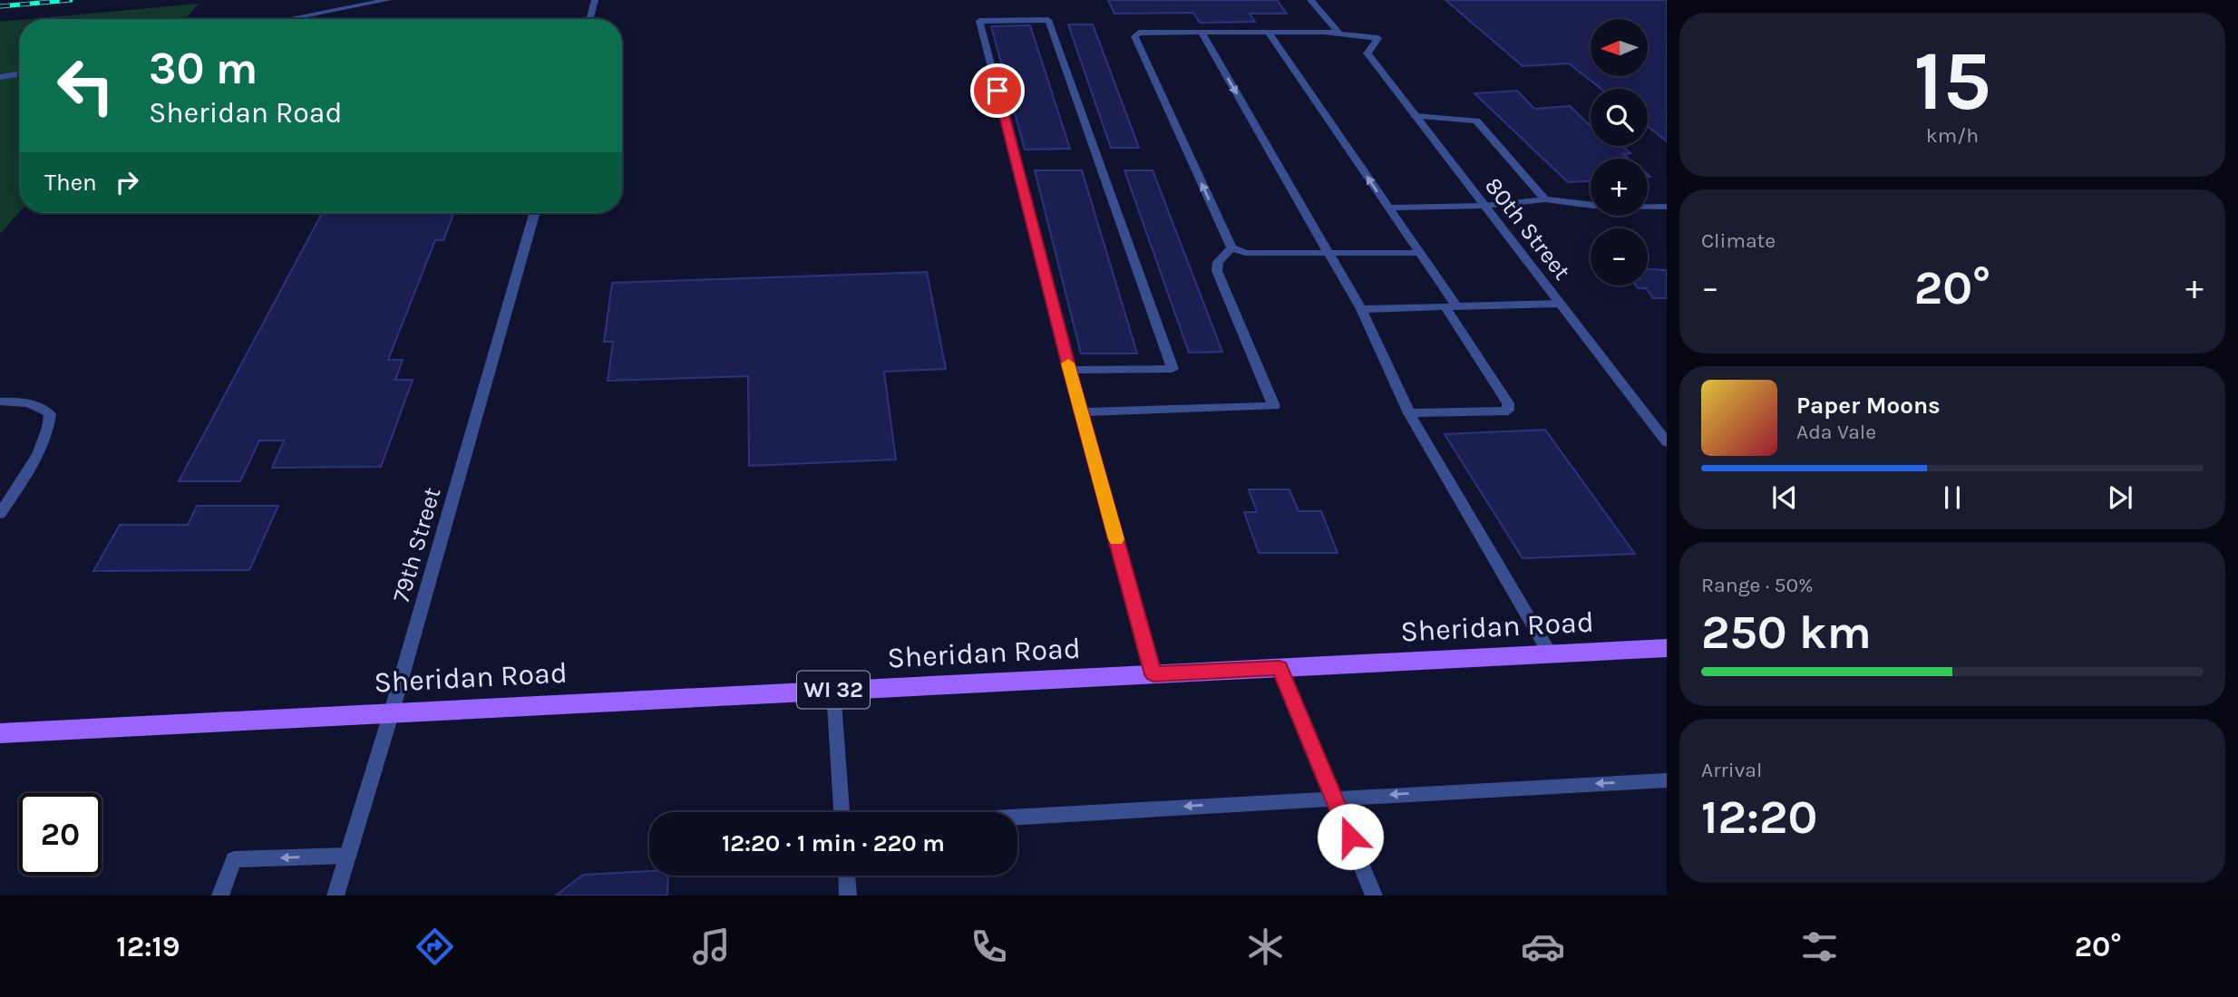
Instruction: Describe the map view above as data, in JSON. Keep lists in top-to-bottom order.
{
  "streets": {
    "main road": ["Sheridan Road", "WI 32"],
    "street": ["80th Street", "79th Street"]
  },
  "crossings": [
    ["79th Street", "Sheridan Road"]
  ],
  "north": "left",
  "page": {
    "tile": [
      ["15", "km/h"],
      "Climate",
      ["Range · 50%", "250 km"],
      ["Arrival", "12:20"]
    ],
    "map_buttons": ["+", "−"],
    "turn": ["30 m", "Sheridan Road"],
    "then": "Then",
    "heat": ["−", "20°", "+"],
    "song": ["Paper Moons", "Ada Vale"],
    "limit": "20",
    "trip": "12:20 · 1 min · 220 m",
    "tabs": ["12:19", "20°"]
  }
}
